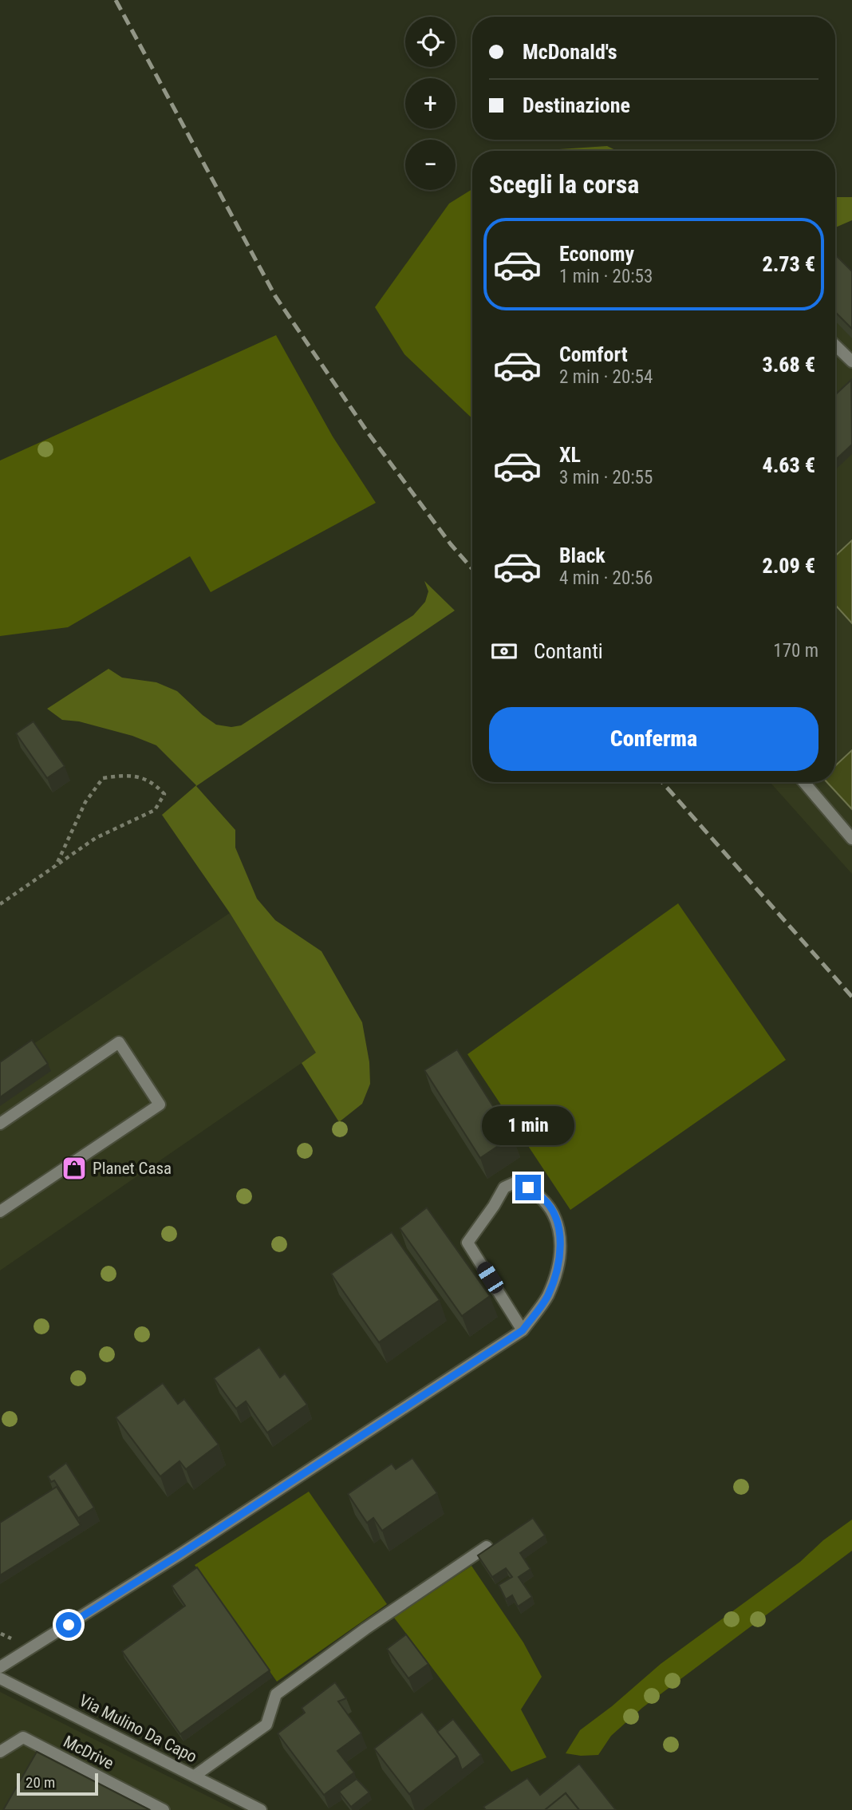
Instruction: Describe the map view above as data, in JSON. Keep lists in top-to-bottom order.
{
  "streets": {
    "street": ["Via Mulino Da Capo", "McDrive"]
  },
  "places": {
    "shop": ["Planet Casa"]
  },
  "scale_bar": "20 m",
  "page": {
    "map_buttons": ["+", "−"],
    "banner": ["McDonald's", "Destinazione"],
    "heading": "Scegli la corsa",
    "list": [
      {
        "name": "Economy",
        "note": "1 min · 20:53",
        "value": "2.73 €"
      },
      {
        "name": "Comfort",
        "note": "2 min · 20:54",
        "value": "3.68 €"
      },
      {
        "name": "XL",
        "note": "3 min · 20:55",
        "value": "4.63 €"
      },
      {
        "name": "Black",
        "note": "4 min · 20:56",
        "value": "2.09 €"
      }
    ],
    "pay": ["Contanti", "170 m"],
    "buttons": "Conferma",
    "bubble": "1 min",
    "scale": "20 m"
  }
}
